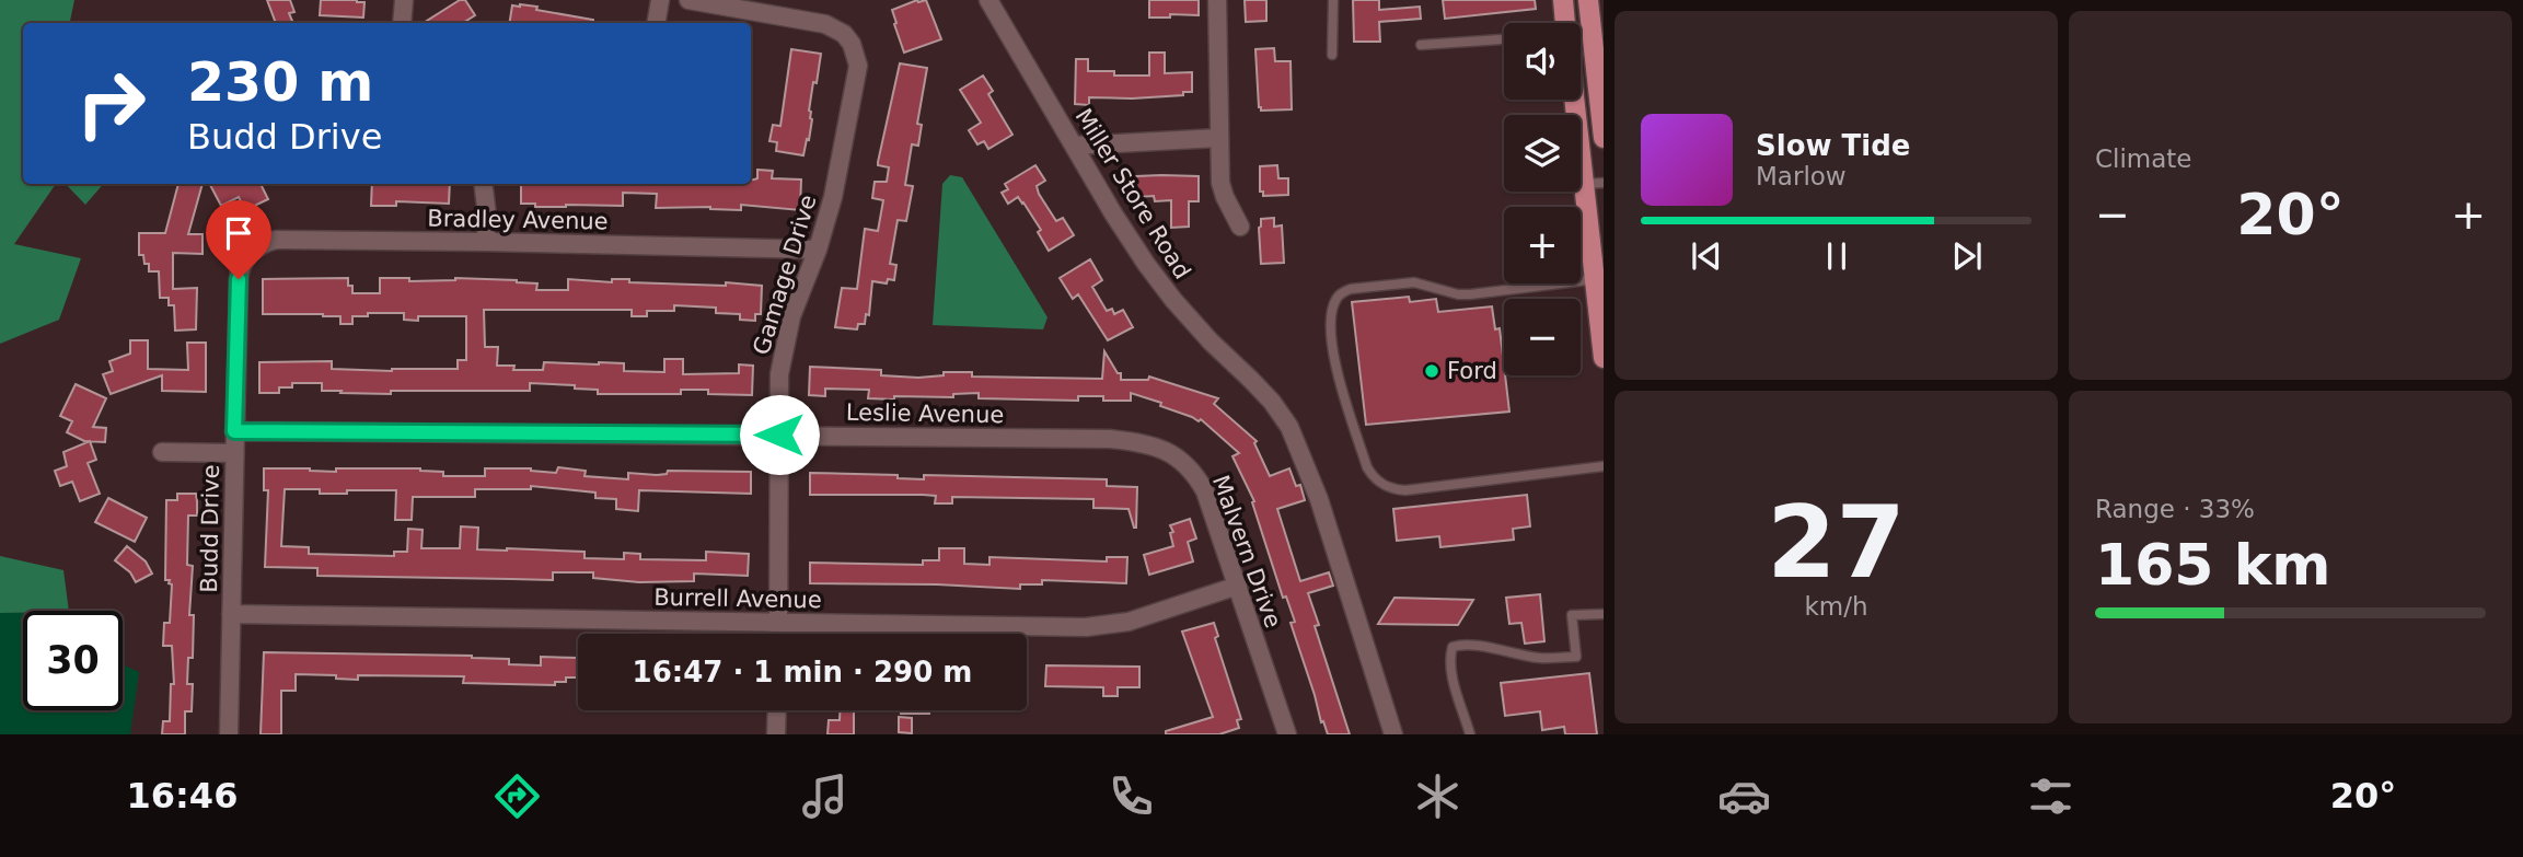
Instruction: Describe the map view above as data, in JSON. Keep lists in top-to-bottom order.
{
  "streets": {
    "street": [
      "Miller Store Road",
      "Bradley Avenue",
      "Gamage Drive",
      "Leslie Avenue",
      "Budd Drive",
      "Malvern Drive",
      "Burrell Avenue"
    ]
  },
  "crossings": [
    ["Bradley Avenue", "Gamage Drive"],
    ["Bradley Avenue", "Budd Drive"],
    ["Gamage Drive", "Leslie Avenue"],
    ["Gamage Drive", "Burrell Avenue"],
    ["Leslie Avenue", "Budd Drive"],
    ["Leslie Avenue", "Malvern Drive"],
    ["Budd Drive", "Burrell Avenue"],
    ["Malvern Drive", "Burrell Avenue"]
  ],
  "places": ["Ford"],
  "page": {
    "tile": [
      "Climate",
      ["27", "km/h"],
      ["Range · 33%", "165 km"]
    ],
    "map_buttons": ["+", "−"],
    "turn": ["230 m", "Budd Drive"],
    "song": ["Slow Tide", "Marlow"],
    "heat": ["−", "20°", "+"],
    "limit": "30",
    "trip": "16:47 · 1 min · 290 m",
    "tabs": ["16:46", "20°"]
  }
}
